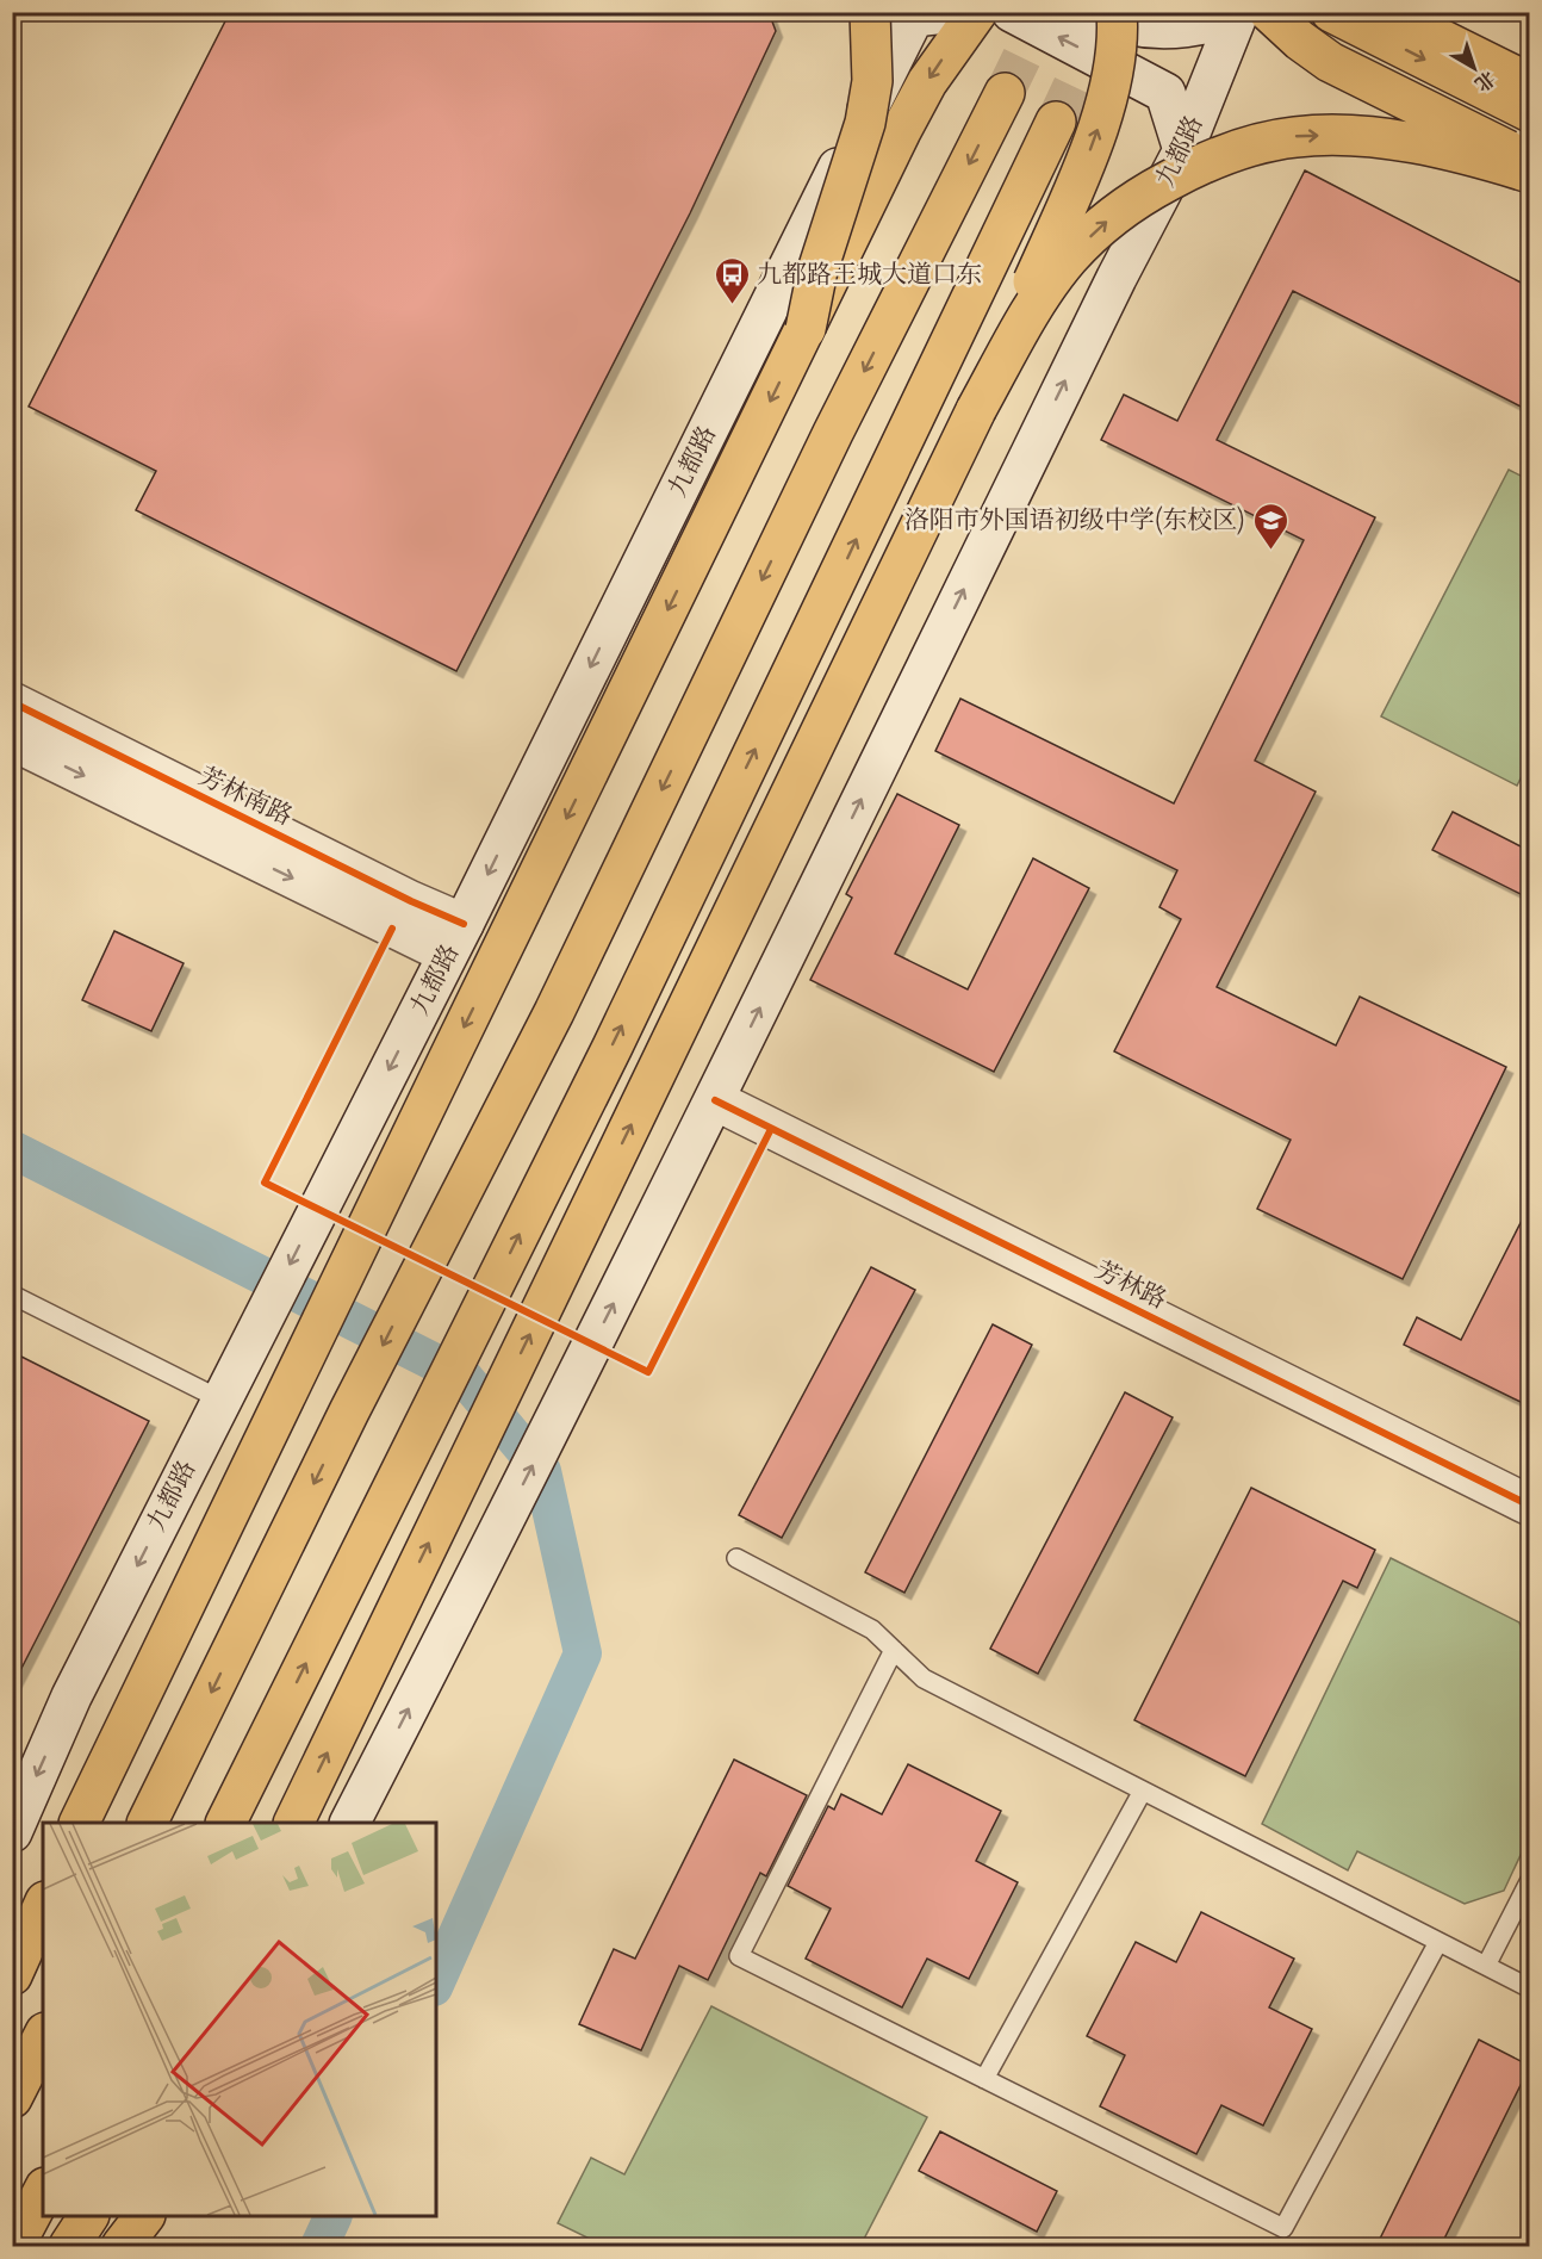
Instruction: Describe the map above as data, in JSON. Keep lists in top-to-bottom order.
{
  "streets": {
    "main road": ["九都路", "芳林南路", "芳林路"]
  },
  "crossings": [
    ["九都路", "芳林南路"],
    ["九都路", "芳林路"]
  ],
  "places": {
    "bus stop": ["九都路王城大道口东"],
    "school or university": ["洛阳市外国语初级中学(东校区)"]
  },
  "north": "bottom right"
}
